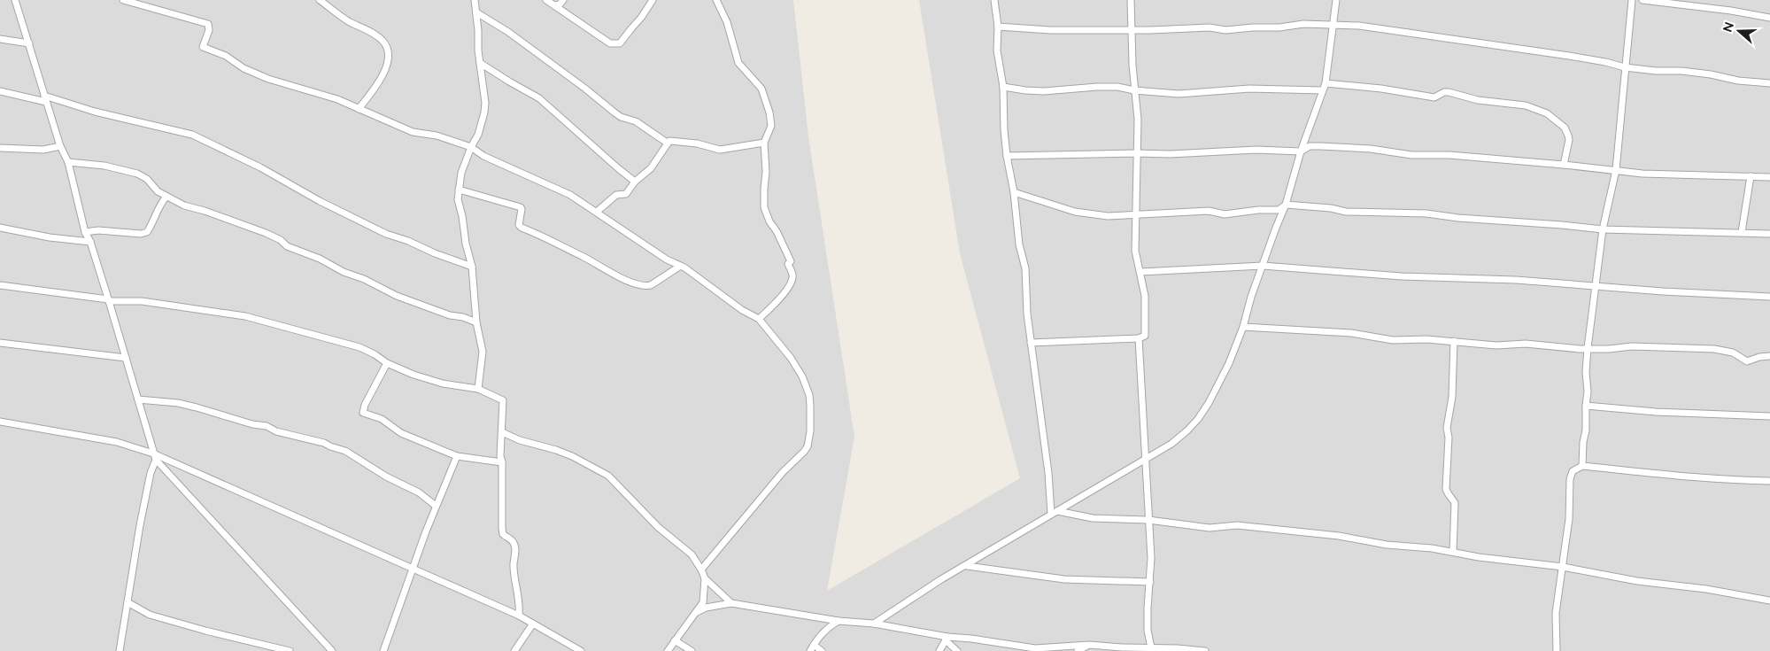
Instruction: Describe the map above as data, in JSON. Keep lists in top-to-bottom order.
{
  "north": "left"
}
